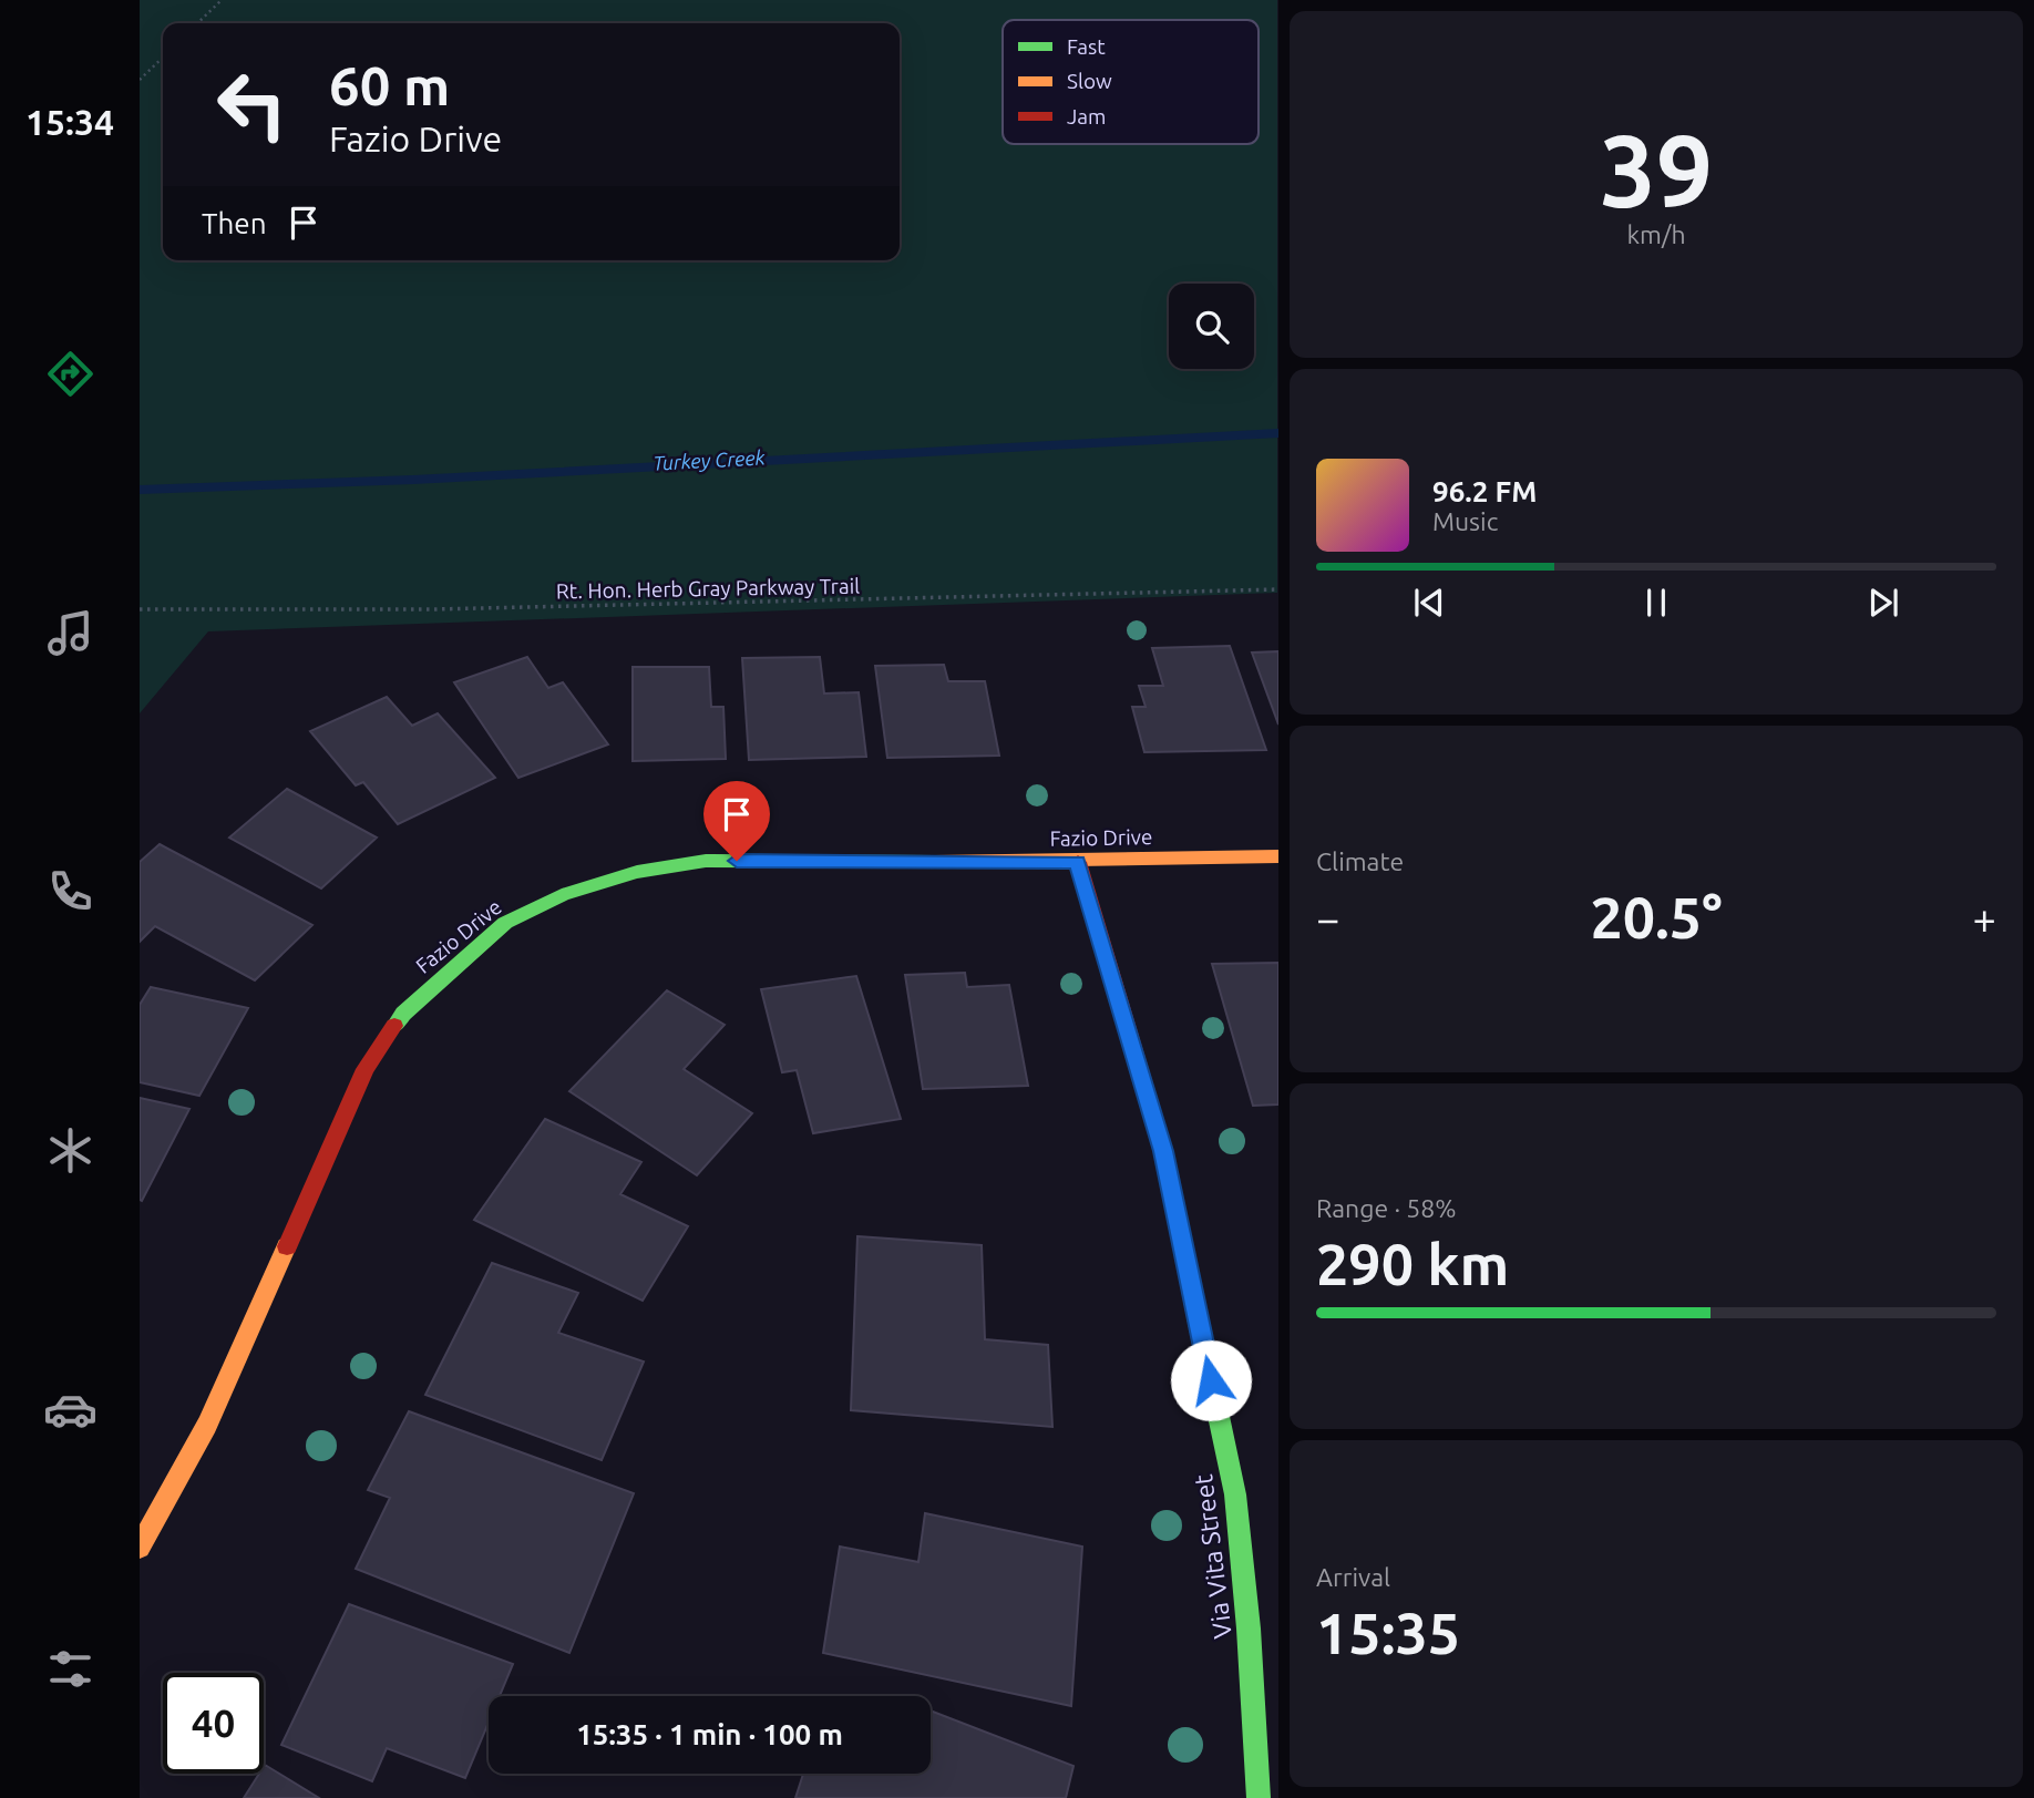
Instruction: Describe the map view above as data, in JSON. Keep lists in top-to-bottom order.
{
  "streets": {
    "street": ["Fazio Drive", "Via Vita Street"],
    "path": ["Rt. Hon. Herb Gray Parkway Trail"]
  },
  "crossings": [
    ["Fazio Drive", "Via Vita Street"]
  ],
  "water": ["Turkey Creek"],
  "legend": ["Fast", "Slow", "Jam"],
  "page": {
    "tabs": "15:34",
    "tile": [
      ["39", "km/h"],
      "Climate",
      ["Range · 58%", "290 km"],
      ["Arrival", "15:35"]
    ],
    "turn": ["60 m", "Fazio Drive"],
    "then": "Then",
    "song": ["96.2 FM", "Music"],
    "heat": ["−", "20.5°", "+"],
    "limit": "40",
    "trip": "15:35 · 1 min · 100 m"
  }
}
